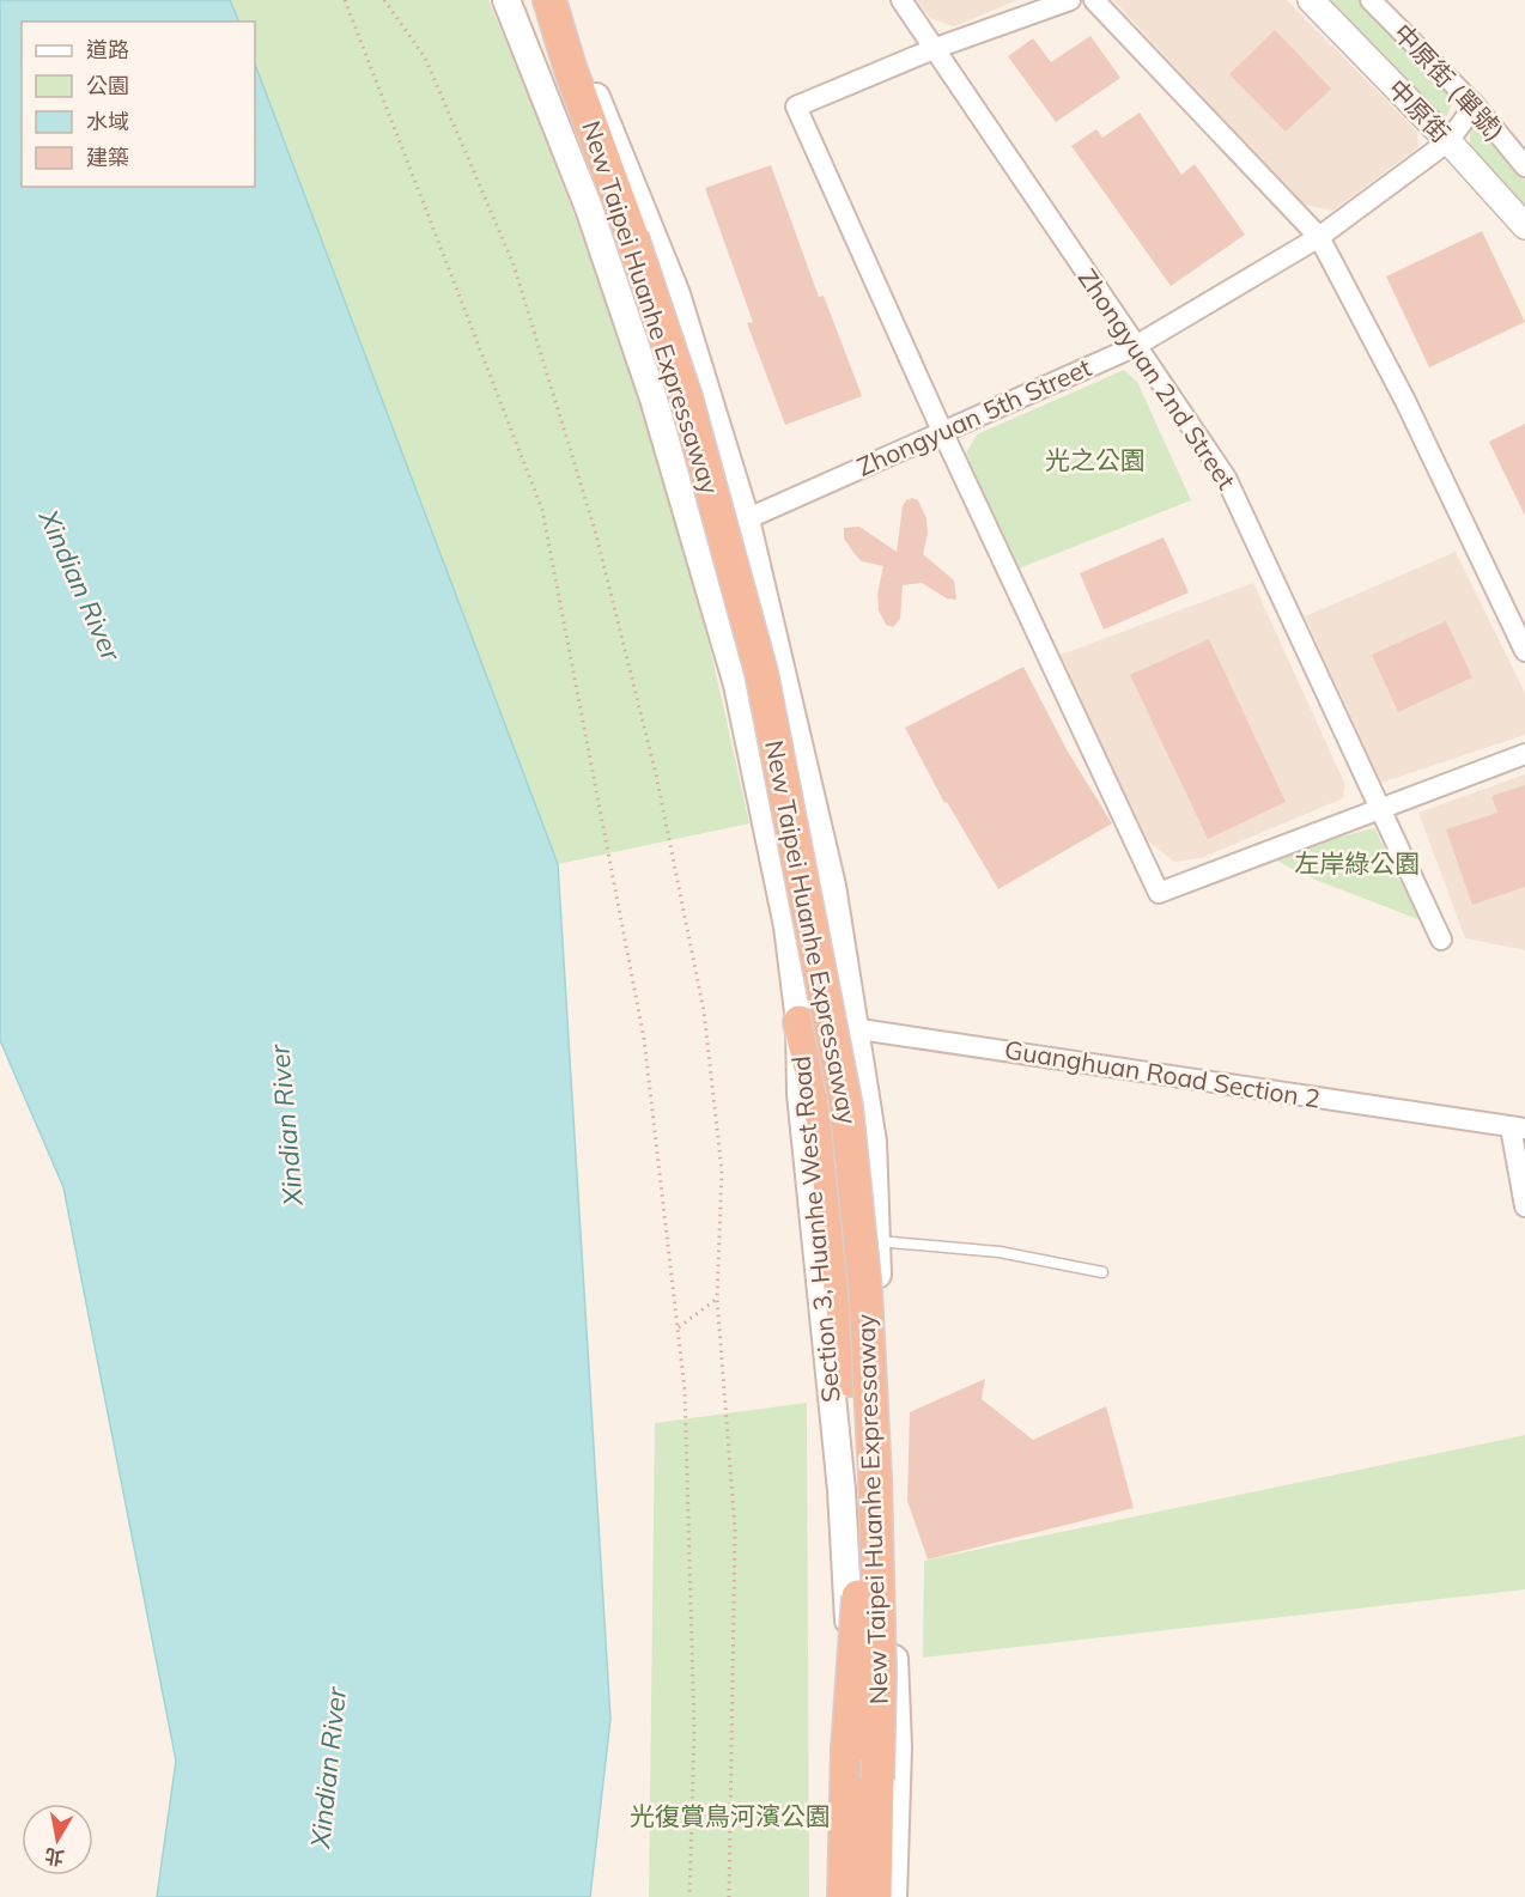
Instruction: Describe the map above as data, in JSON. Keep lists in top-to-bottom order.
{
  "streets": {
    "highway": ["New Taipei Huanhe Expressaway"],
    "main road": ["Section 3, Huanhe West Road"],
    "street": [
      "中原街 (單號)",
      "中原街",
      "Zhongyuan 2nd Street",
      "Zhongyuan 5th Street",
      "Guanghuan Road Section 2"
    ]
  },
  "crossings": [
    ["中原街 (單號)", "Zhongyuan 5th Street"],
    ["中原街", "Zhongyuan 5th Street"],
    ["New Taipei Huanhe Expressaway", "Guanghuan Road Section 2"],
    ["New Taipei Huanhe Expressaway", "Section 3, Huanhe West Road"],
    ["Zhongyuan 2nd Street", "Zhongyuan 5th Street"],
    ["Zhongyuan 5th Street", "Section 3, Huanhe West Road"],
    ["Guanghuan Road Section 2", "Section 3, Huanhe West Road"]
  ],
  "water": ["Xindian River"],
  "parks": ["光之公園", "左岸綠公園", "光復賞鳥河濱公園"],
  "legend": [
    "道路",
    "公園",
    "水域",
    "建築"
  ],
  "north": "bottom"
}
